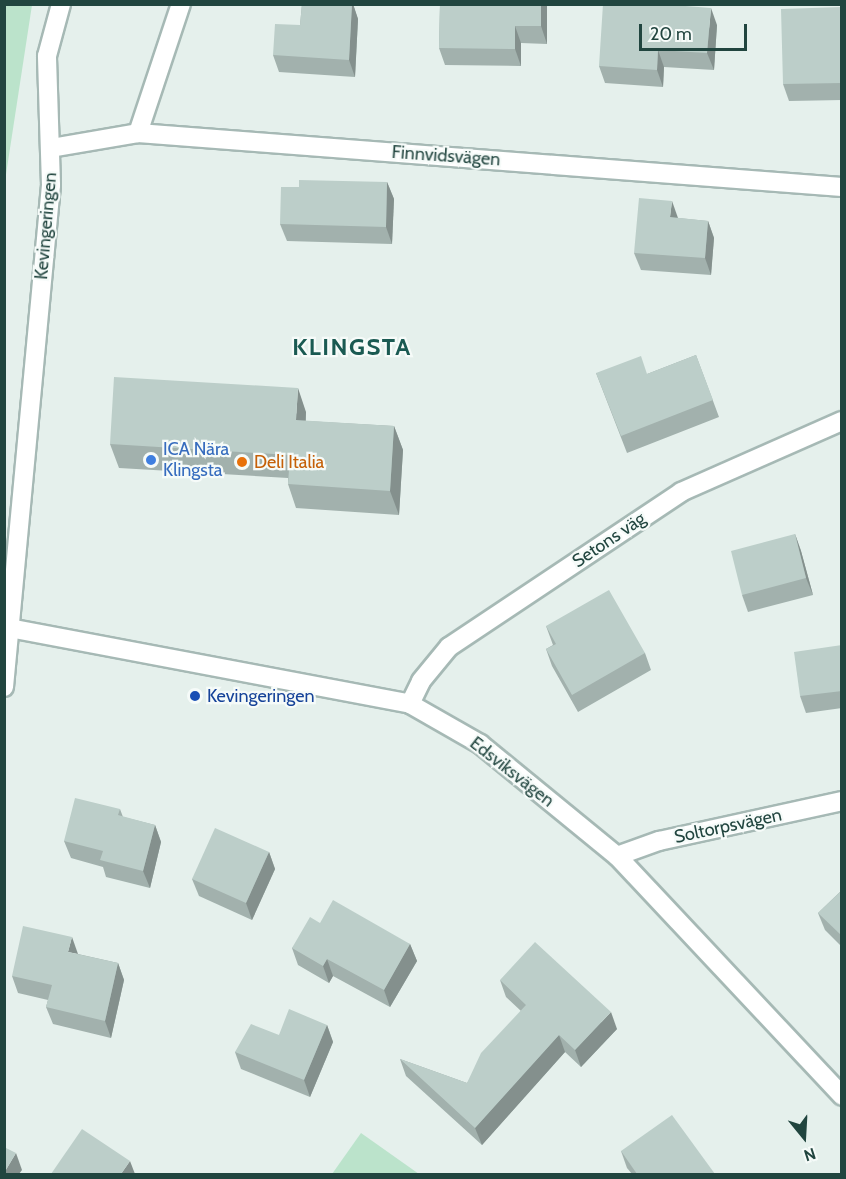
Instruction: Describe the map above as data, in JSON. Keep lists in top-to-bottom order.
{
  "streets": {
    "street": [
      "Finnvidsvägen",
      "Kevingeringen",
      "Setons väg",
      "Edsviksvägen",
      "Soltorpsvägen"
    ]
  },
  "crossings": [
    ["Finnvidsvägen", "Kevingeringen"],
    ["Kevingeringen", "Edsviksvägen"],
    ["Setons väg", "Edsviksvägen"],
    ["Edsviksvägen", "Soltorpsvägen"]
  ],
  "districts": ["KLINGSTA"],
  "places": ["ICA Nära Klingsta", "Deli Italia", "Kevingeringen"],
  "scale_bar": "20 m",
  "north": "bottom"
}
